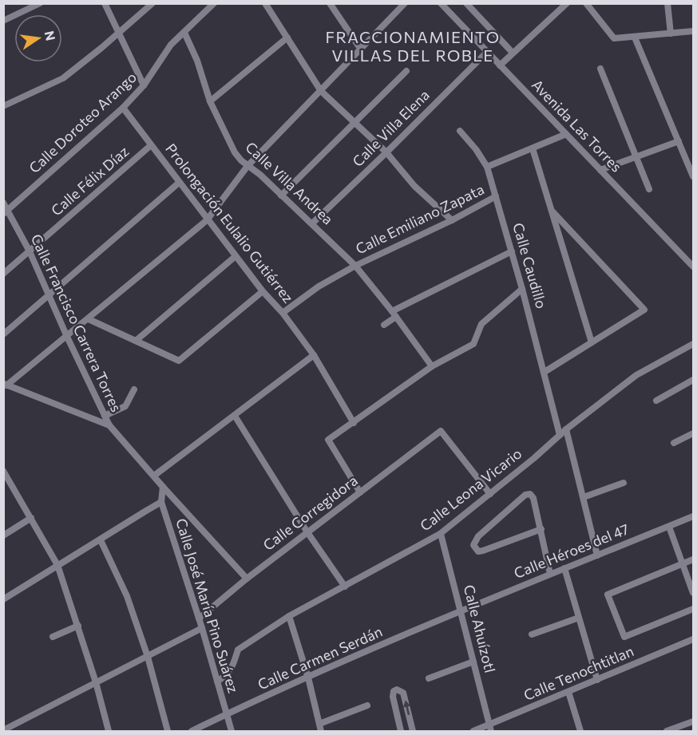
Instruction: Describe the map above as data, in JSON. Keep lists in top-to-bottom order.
{
  "streets": {
    "street": [
      "Calle Doroteo Arango",
      "Avenida Las Torres",
      "Calle Villa Elena",
      "Calle Félix Díaz",
      "Calle Villa Andrea",
      "Calle Emiliano Zapata",
      "Prolongación Eulalio Gutiérrez",
      "Calle Caudillo",
      "Calle Francisco Carrera Torres",
      "Calle Leona Vicario",
      "Calle Corregidora",
      "Calle Héroes del 47",
      "Calle José María Pino Suárez",
      "Calle Ahuízotl",
      "Calle Carmen Serdán",
      "Calle Tenochtitlan"
    ]
  },
  "crossings": [
    ["Calle Doroteo Arango", "Calle Villa Andrea"],
    ["Calle Doroteo Arango", "Prolongación Eulalio Gutiérrez"],
    ["Calle Doroteo Arango", "Calle Francisco Carrera Torres"],
    ["Avenida Las Torres", "Calle Villa Elena"],
    ["Calle Villa Elena", "Calle Villa Andrea"],
    ["Calle Félix Díaz", "Prolongación Eulalio Gutiérrez"],
    ["Calle Félix Díaz", "Calle Francisco Carrera Torres"],
    ["Calle Villa Andrea", "Calle Emiliano Zapata"],
    ["Calle Emiliano Zapata", "Prolongación Eulalio Gutiérrez"],
    ["Calle Emiliano Zapata", "Calle Caudillo"],
    ["Calle Caudillo", "Calle Leona Vicario"],
    ["Calle Francisco Carrera Torres", "Calle Corregidora"],
    ["Calle Francisco Carrera Torres", "Calle José María Pino Suárez"],
    ["Calle Leona Vicario", "Calle Corregidora"],
    ["Calle Leona Vicario", "Calle José María Pino Suárez"],
    ["Calle Leona Vicario", "Calle Ahuízotl"],
    ["Calle Corregidora", "Calle José María Pino Suárez"],
    ["Calle Héroes del 47", "Calle Ahuízotl"],
    ["Calle Héroes del 47", "Calle Carmen Serdán"],
    ["Calle José María Pino Suárez", "Calle Carmen Serdán"],
    ["Calle Ahuízotl", "Calle Carmen Serdán"],
    ["Calle Ahuízotl", "Calle Tenochtitlan"]
  ],
  "districts": ["FRACCIONAMIENTO VILLAS DEL ROBLE"],
  "north": "right"
}
